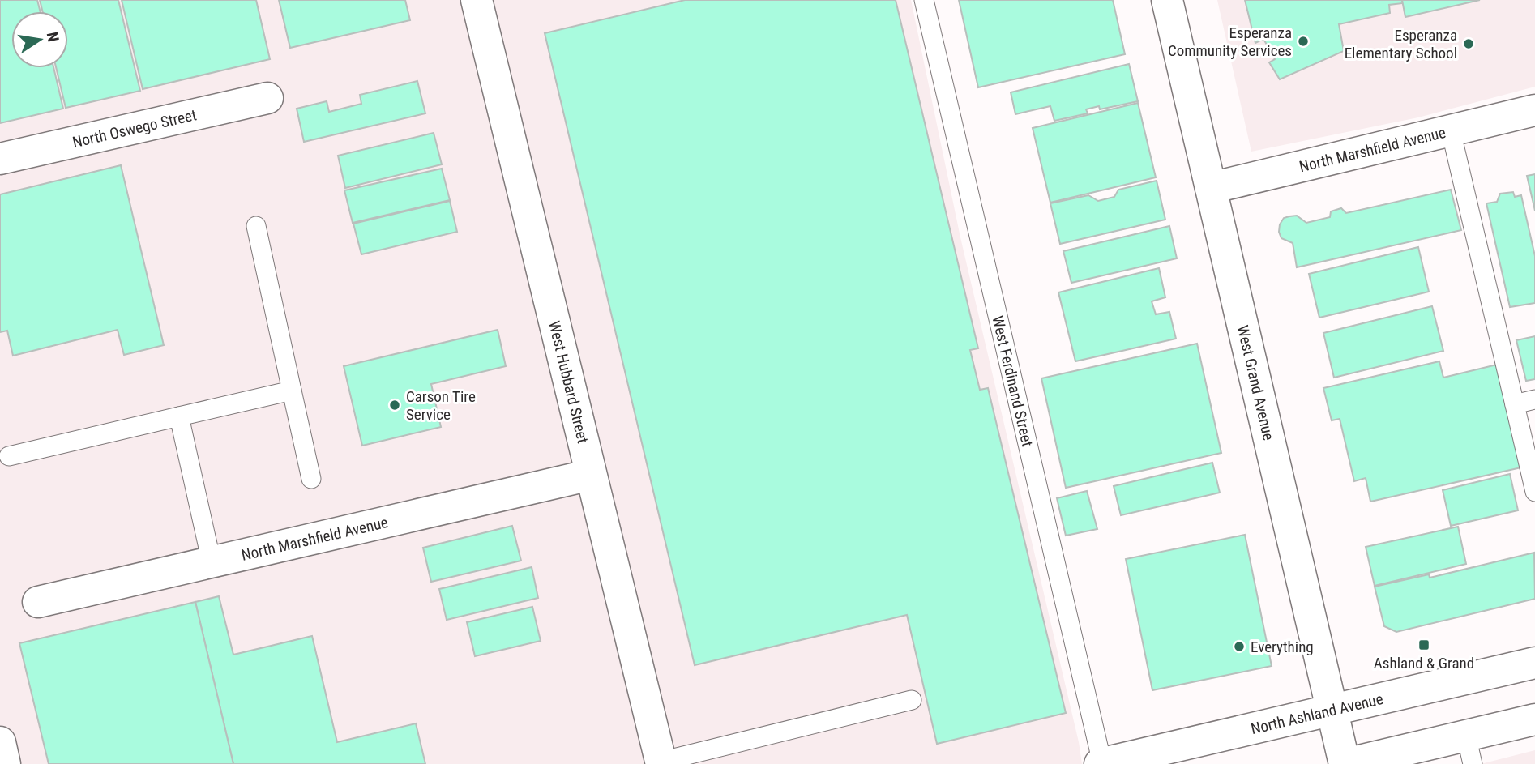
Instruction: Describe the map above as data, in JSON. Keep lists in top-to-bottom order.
{
  "streets": {
    "street": [
      "North Oswego Street",
      "North Marshfield Avenue",
      "West Hubbard Street",
      "West Grand Avenue",
      "North Ashland Avenue"
    ],
    "lane": ["West Ferdinand Street"]
  },
  "crossings": [
    ["North Marshfield Avenue", "West Hubbard Street"],
    ["North Marshfield Avenue", "West Grand Avenue"],
    ["West Ferdinand Street", "North Ashland Avenue"],
    ["West Grand Avenue", "North Ashland Avenue"]
  ],
  "places": {
    "other": [
      "Esperanza Community Services",
      "Esperanza Elementary School",
      "Carson Tire Service",
      "Everything"
    ],
    "transit": ["Ashland & Grand"]
  },
  "north": "right"
}
